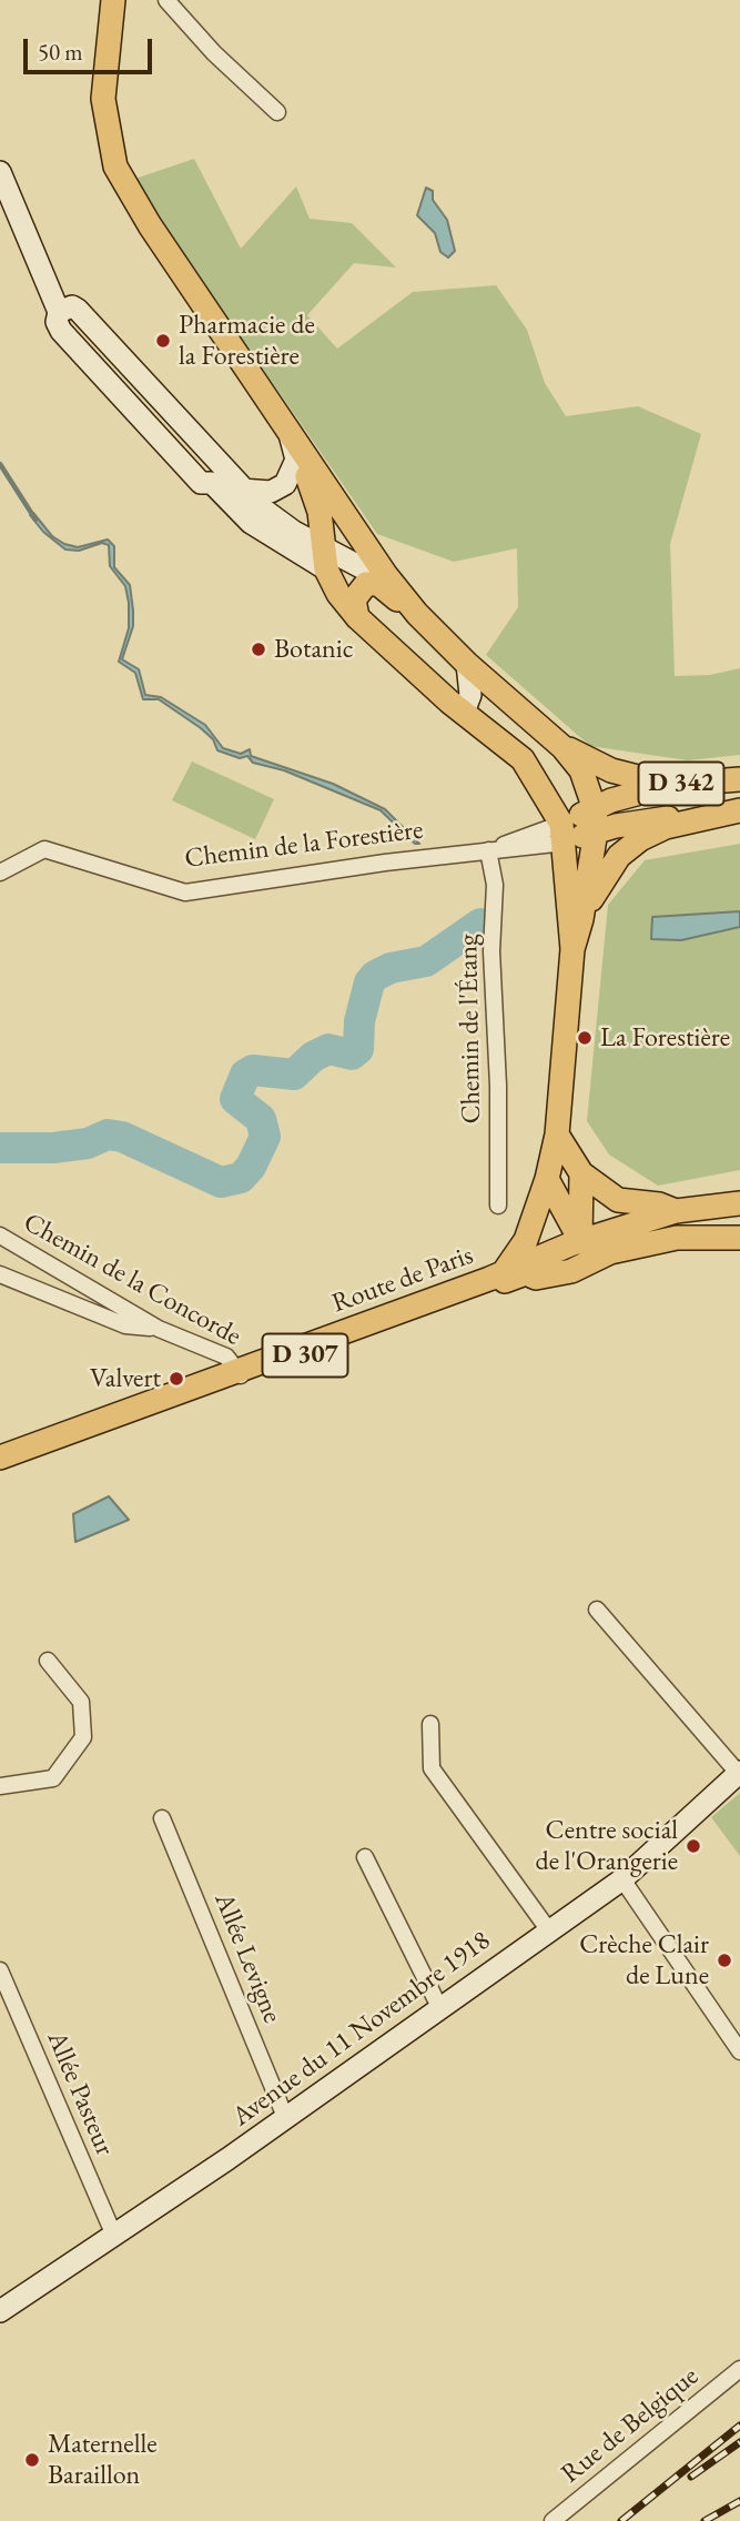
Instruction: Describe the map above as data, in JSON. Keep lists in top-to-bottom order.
{
  "streets": {
    "main road": [
      "D 342",
      "Chemin de la Forestière",
      "Route de Paris",
      "D 307",
      "Avenue du 11 Novembre 1918"
    ],
    "street": [
      "Chemin de l'Étang",
      "Chemin de la Concorde",
      "Allée Levigne",
      "Allée Pasteur",
      "Rue de Belgique"
    ]
  },
  "crossings": [
    ["D 342", "Chemin de la Forestière"],
    ["Chemin de la Forestière", "Chemin de l'Étang"],
    ["Chemin de la Concorde", "Route de Paris"],
    ["Allée Levigne", "Avenue du 11 Novembre 1918"],
    ["Avenue du 11 Novembre 1918", "Allée Pasteur"]
  ],
  "places": [
    "Pharmacie de la Forestière",
    "Botanic",
    "La Forestière",
    "Valvert",
    "Centre social de l'Orangerie",
    "Crèche Clair de Lune",
    "Maternelle Baraillon"
  ],
  "scale_bar": "50 m"
}
